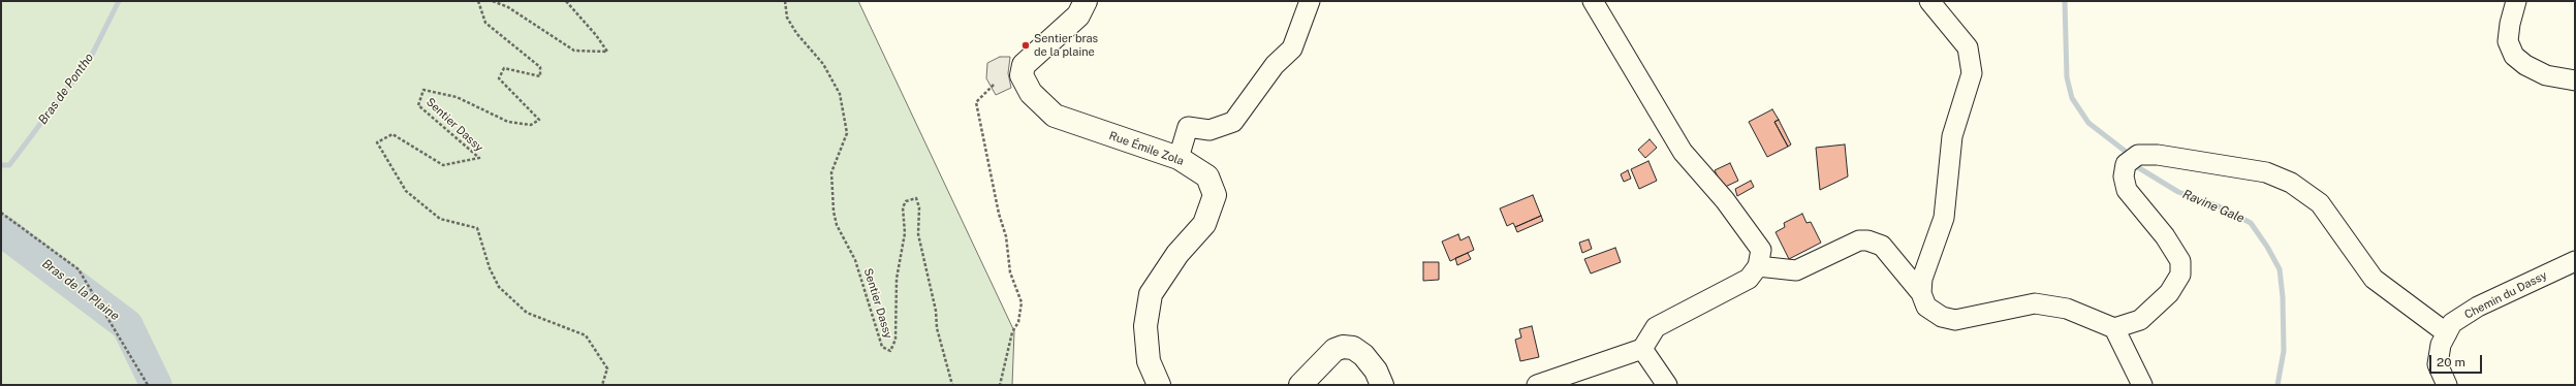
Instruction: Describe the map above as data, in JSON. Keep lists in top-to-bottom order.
{
  "streets": {
    "main road": ["Rue Émile Zola"],
    "street": ["Chemin du Dassy"],
    "path": ["Sentier Dassy"]
  },
  "water": ["Bras de Pontho", "Ravine Gale", "Bras de la Plaine"],
  "places": ["Sentier bras de la plaine"],
  "scale_bar": "20 m"
}
